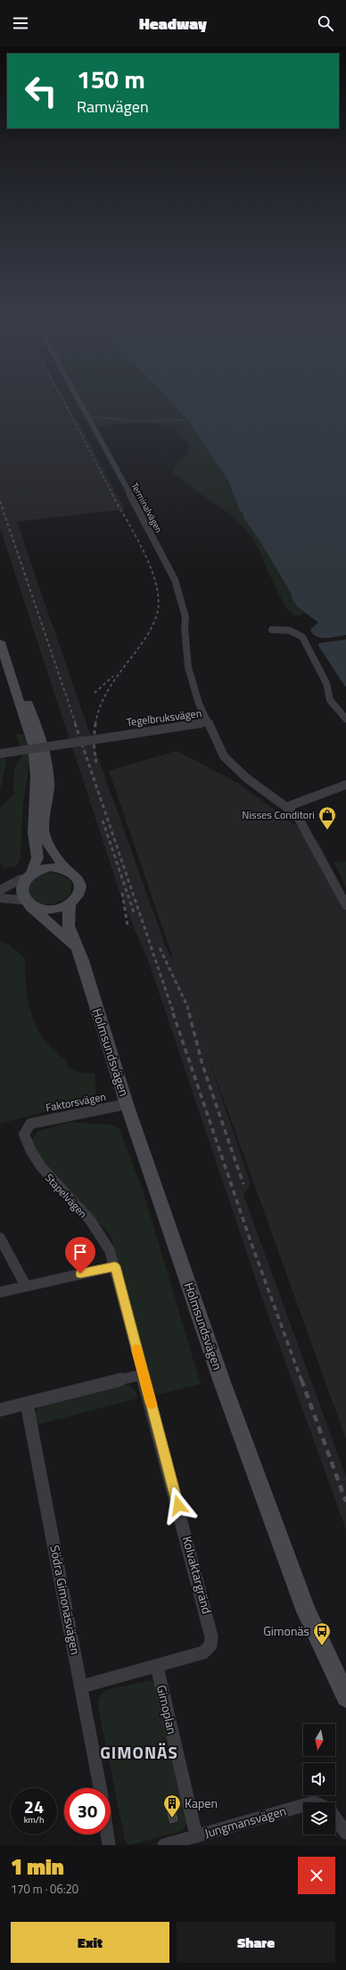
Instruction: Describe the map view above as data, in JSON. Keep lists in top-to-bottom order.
{
  "streets": {
    "main road": ["Holmsundsvägen"],
    "street": [
      "Terminalvägen",
      "Tegelbruksvägen",
      "Faktorsvägen",
      "Stapelvägen",
      "Kolvaktargränd",
      "Södra Gimonäsvägen",
      "Gimoplan",
      "Jungmansvägen"
    ]
  },
  "crossings": [
    ["Terminalvägen", "Tegelbruksvägen"],
    ["Holmsundsvägen", "Faktorsvägen"],
    ["Faktorsvägen", "Stapelvägen"],
    ["Stapelvägen", "Kolvaktargränd"],
    ["Kolvaktargränd", "Södra Gimonäsvägen"],
    ["Kolvaktargränd", "Gimoplan"],
    ["Gimoplan", "Jungmansvägen"]
  ],
  "districts": ["GIMONÄS"],
  "places": {
    "shop": ["Nisses Conditori"],
    "bus stop": ["Gimonäs"],
    "building": ["Kapen"]
  },
  "north": "bottom",
  "page": {
    "header": "Headway",
    "turn": ["150 m", "Ramvägen"],
    "speed": "24 km/h",
    "limit": "30",
    "heading": ["1 min", "170 m · 06:20"],
    "buttons": ["Exit", "Share"]
  }
}
